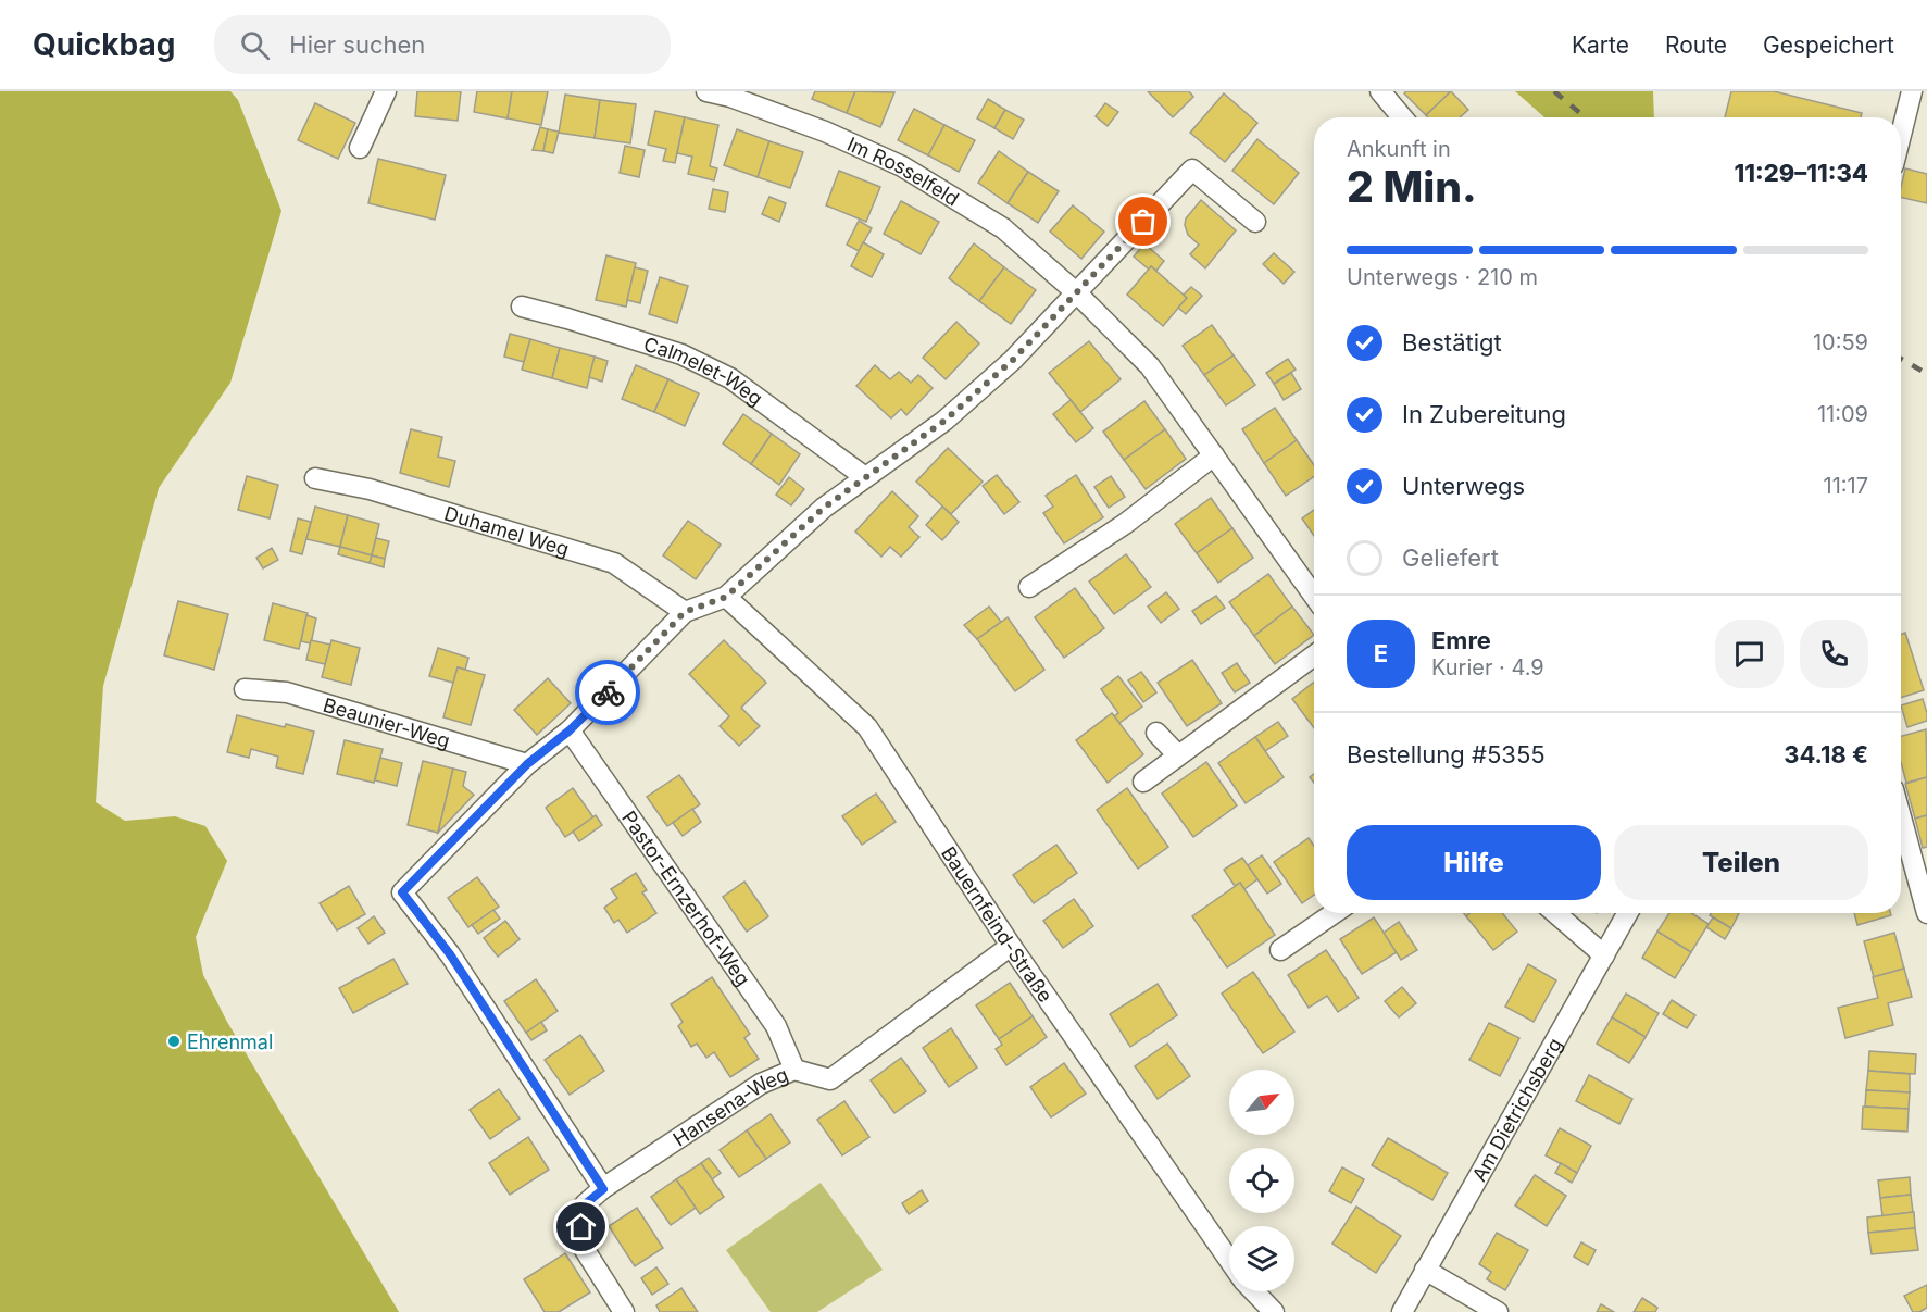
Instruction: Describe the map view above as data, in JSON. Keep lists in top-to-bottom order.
{
  "streets": {
    "street": [
      "Im Rosselfeld",
      "Calmelet-Weg",
      "Duhamel Weg",
      "Beaunier-Weg",
      "Pastor-Ernzerhof-Weg",
      "Bauernfeind-Straße",
      "Hansena-Weg",
      "Am Dietrichsberg"
    ]
  },
  "crossings": [
    ["Pastor-Ernzerhof-Weg", "Hansena-Weg"],
    ["Bauernfeind-Straße", "Hansena-Weg"]
  ],
  "places": ["Ehrenmal"],
  "north": "top right",
  "page": {
    "header": "Quickbag",
    "search": "Hier suchen",
    "nav": ["Karte", "Route", "Gespeichert"],
    "heading": ["2 Min.", "Ankunft in", "11:29–11:34"],
    "panel": [
      "Emre",
      "Kurier · 4.9",
      "Bestellung #5355",
      "34.18 €"
    ],
    "bar": "Unterwegs · 210 m",
    "list": [
      ["Bestätigt", "10:59"],
      ["In Zubereitung", "11:09"],
      ["Unterwegs", "11:17"],
      "Geliefert"
    ],
    "round": "E",
    "buttons": ["Hilfe", "Teilen"]
  }
}
